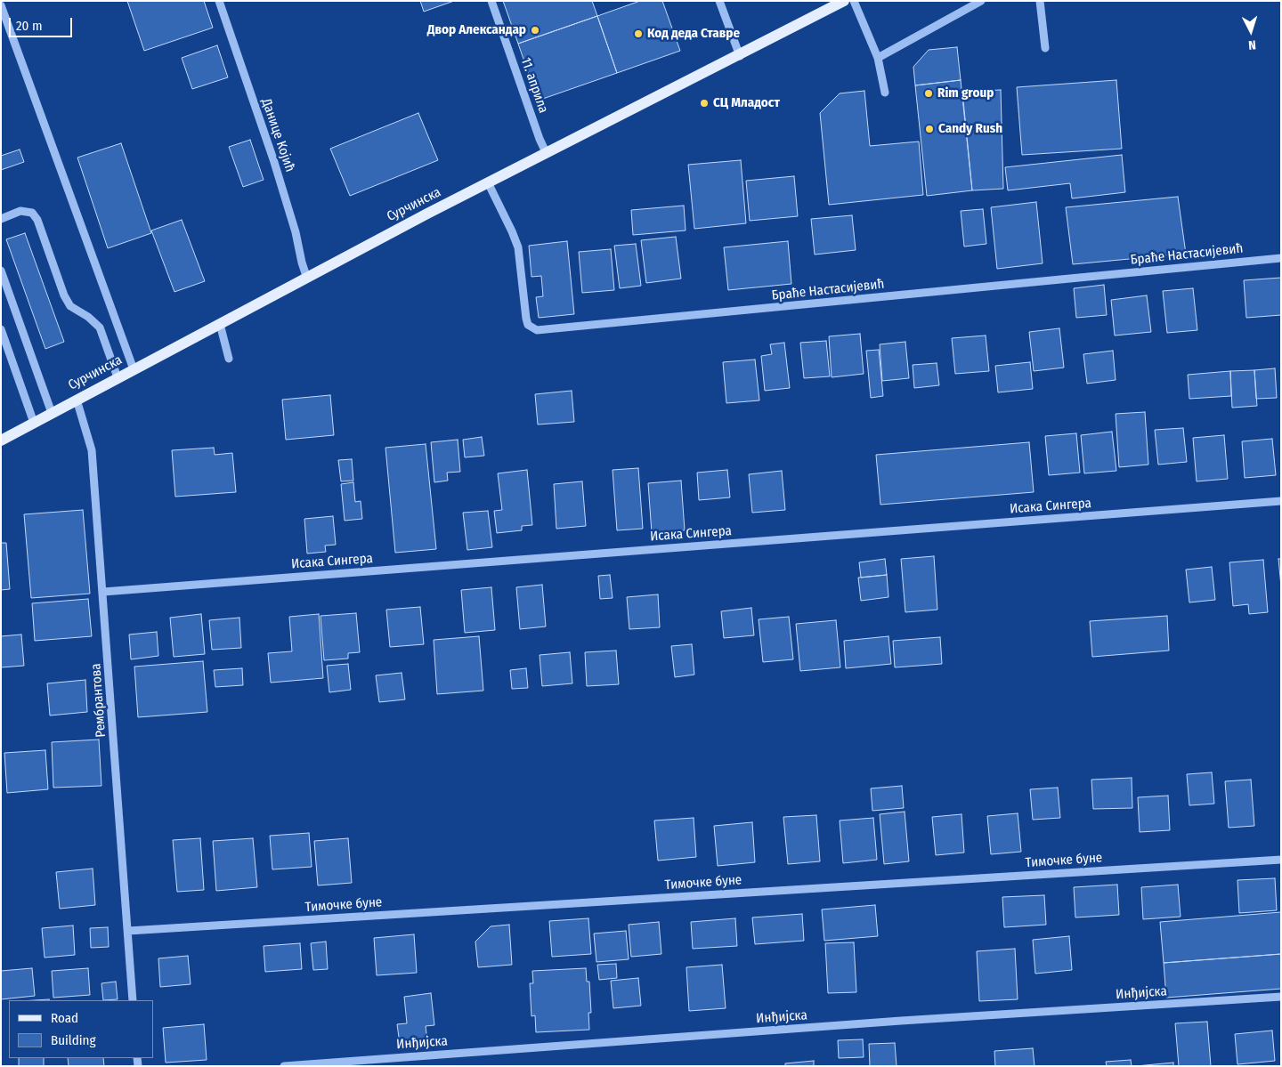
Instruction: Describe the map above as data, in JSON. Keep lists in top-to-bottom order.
{
  "streets": {
    "main road": ["Сурчинска"],
    "street": [
      "11. априла",
      "Данице Којић",
      "Браће Настасијевић",
      "Исака Сингера",
      "Рембрантова",
      "Тимочке буне",
      "Инђијска"
    ]
  },
  "crossings": [
    ["11. априла", "Сурчинска"],
    ["Данице Којић", "Сурчинска"],
    ["Сурчинска", "Браће Настасијевић"],
    ["Сурчинска", "Рембрантова"],
    ["Исака Сингера", "Рембрантова"],
    ["Рембрантова", "Тимочке буне"]
  ],
  "places": [
    "Двор Александар",
    "Код деда Ставре",
    "Rim group",
    "СЦ Младост",
    "Candy Rush"
  ],
  "legend": ["Road", "Building"],
  "scale_bar": "20 m",
  "north": "bottom"
}
